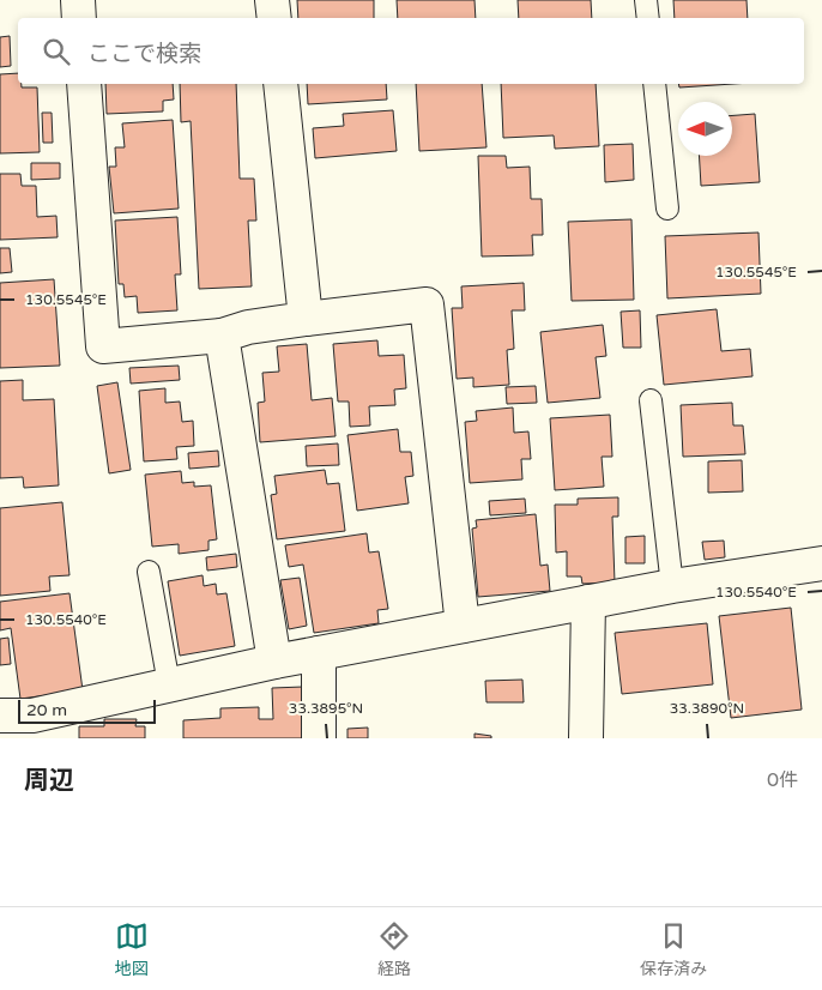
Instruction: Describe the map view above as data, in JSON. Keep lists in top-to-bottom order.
{
  "scale_bar": "20 m",
  "north": "left",
  "page": {
    "search": "ここで検索",
    "scale": "20 m",
    "heading": ["周辺", "0件"],
    "nav": ["地図", "経路", "保存済み"]
  },
  "coordinates": [
    "130.5545°E",
    "130.5540°E",
    "33.3895°N",
    "33.3890°N"
  ]
}
